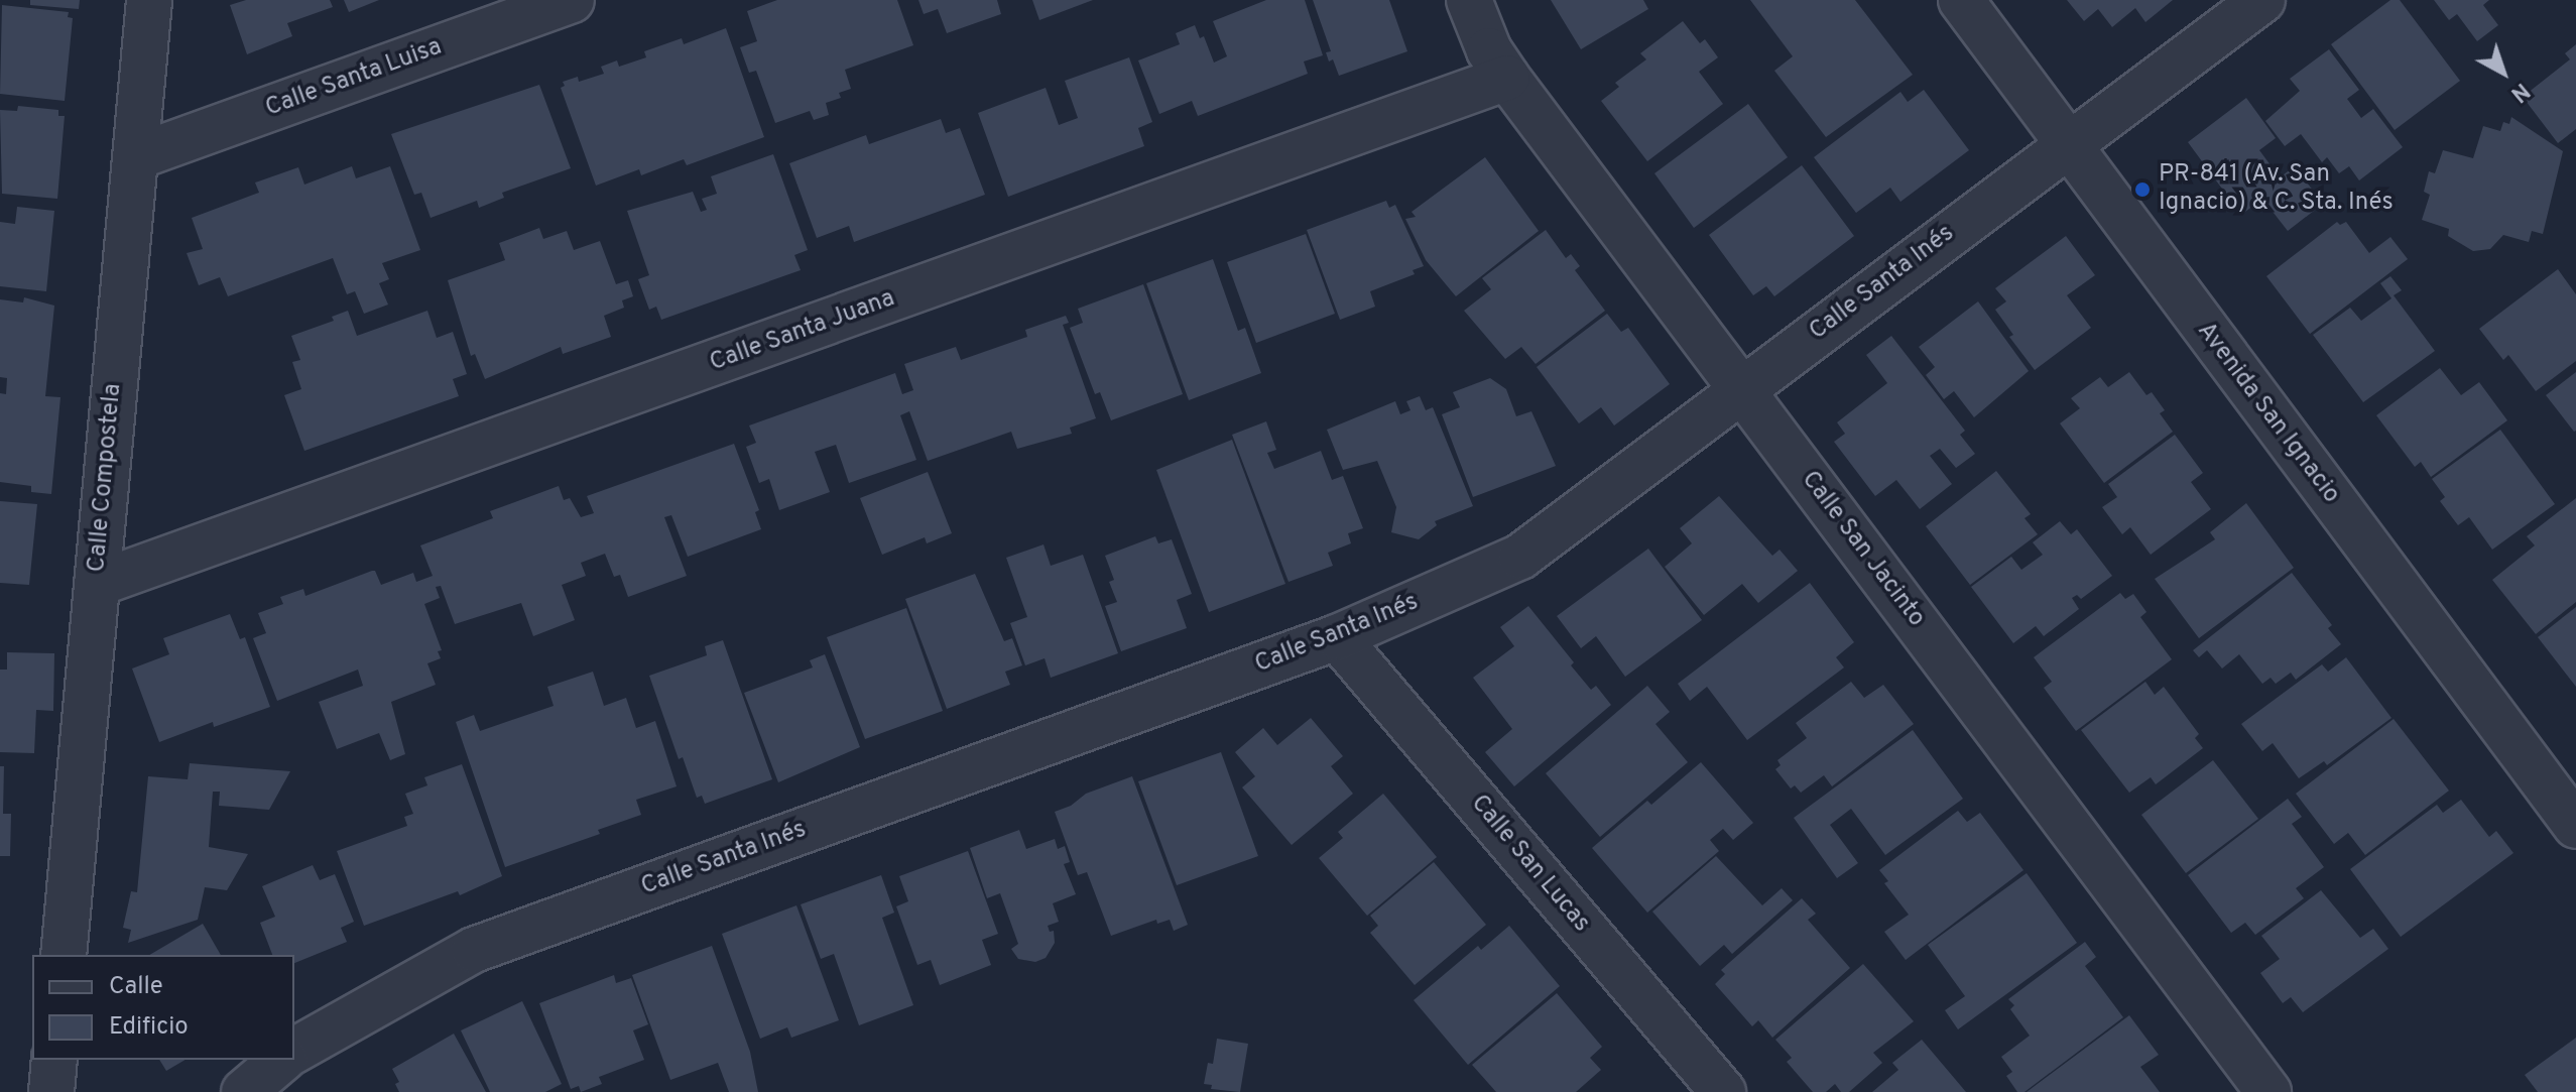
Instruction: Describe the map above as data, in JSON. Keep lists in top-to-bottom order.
{
  "streets": {
    "street": [
      "Calle Santa Luisa",
      "Calle Santa Inés",
      "Calle Santa Juana",
      "Avenida San Ignacio",
      "Calle Compostela",
      "Calle San Jacinto",
      "Calle San Lucas"
    ]
  },
  "crossings": [
    ["Calle Santa Luisa", "Calle Compostela"],
    ["Calle Santa Inés", "Avenida San Ignacio"],
    ["Calle Santa Inés", "Calle San Jacinto"],
    ["Calle Santa Inés", "Calle San Lucas"],
    ["Calle Santa Juana", "Calle Compostela"],
    ["Calle Santa Juana", "Calle San Jacinto"]
  ],
  "places": ["PR-841 (Av. San Ignacio) & C. Sta. Inés"],
  "legend": ["Calle", "Edificio"],
  "north": "bottom right"
}
